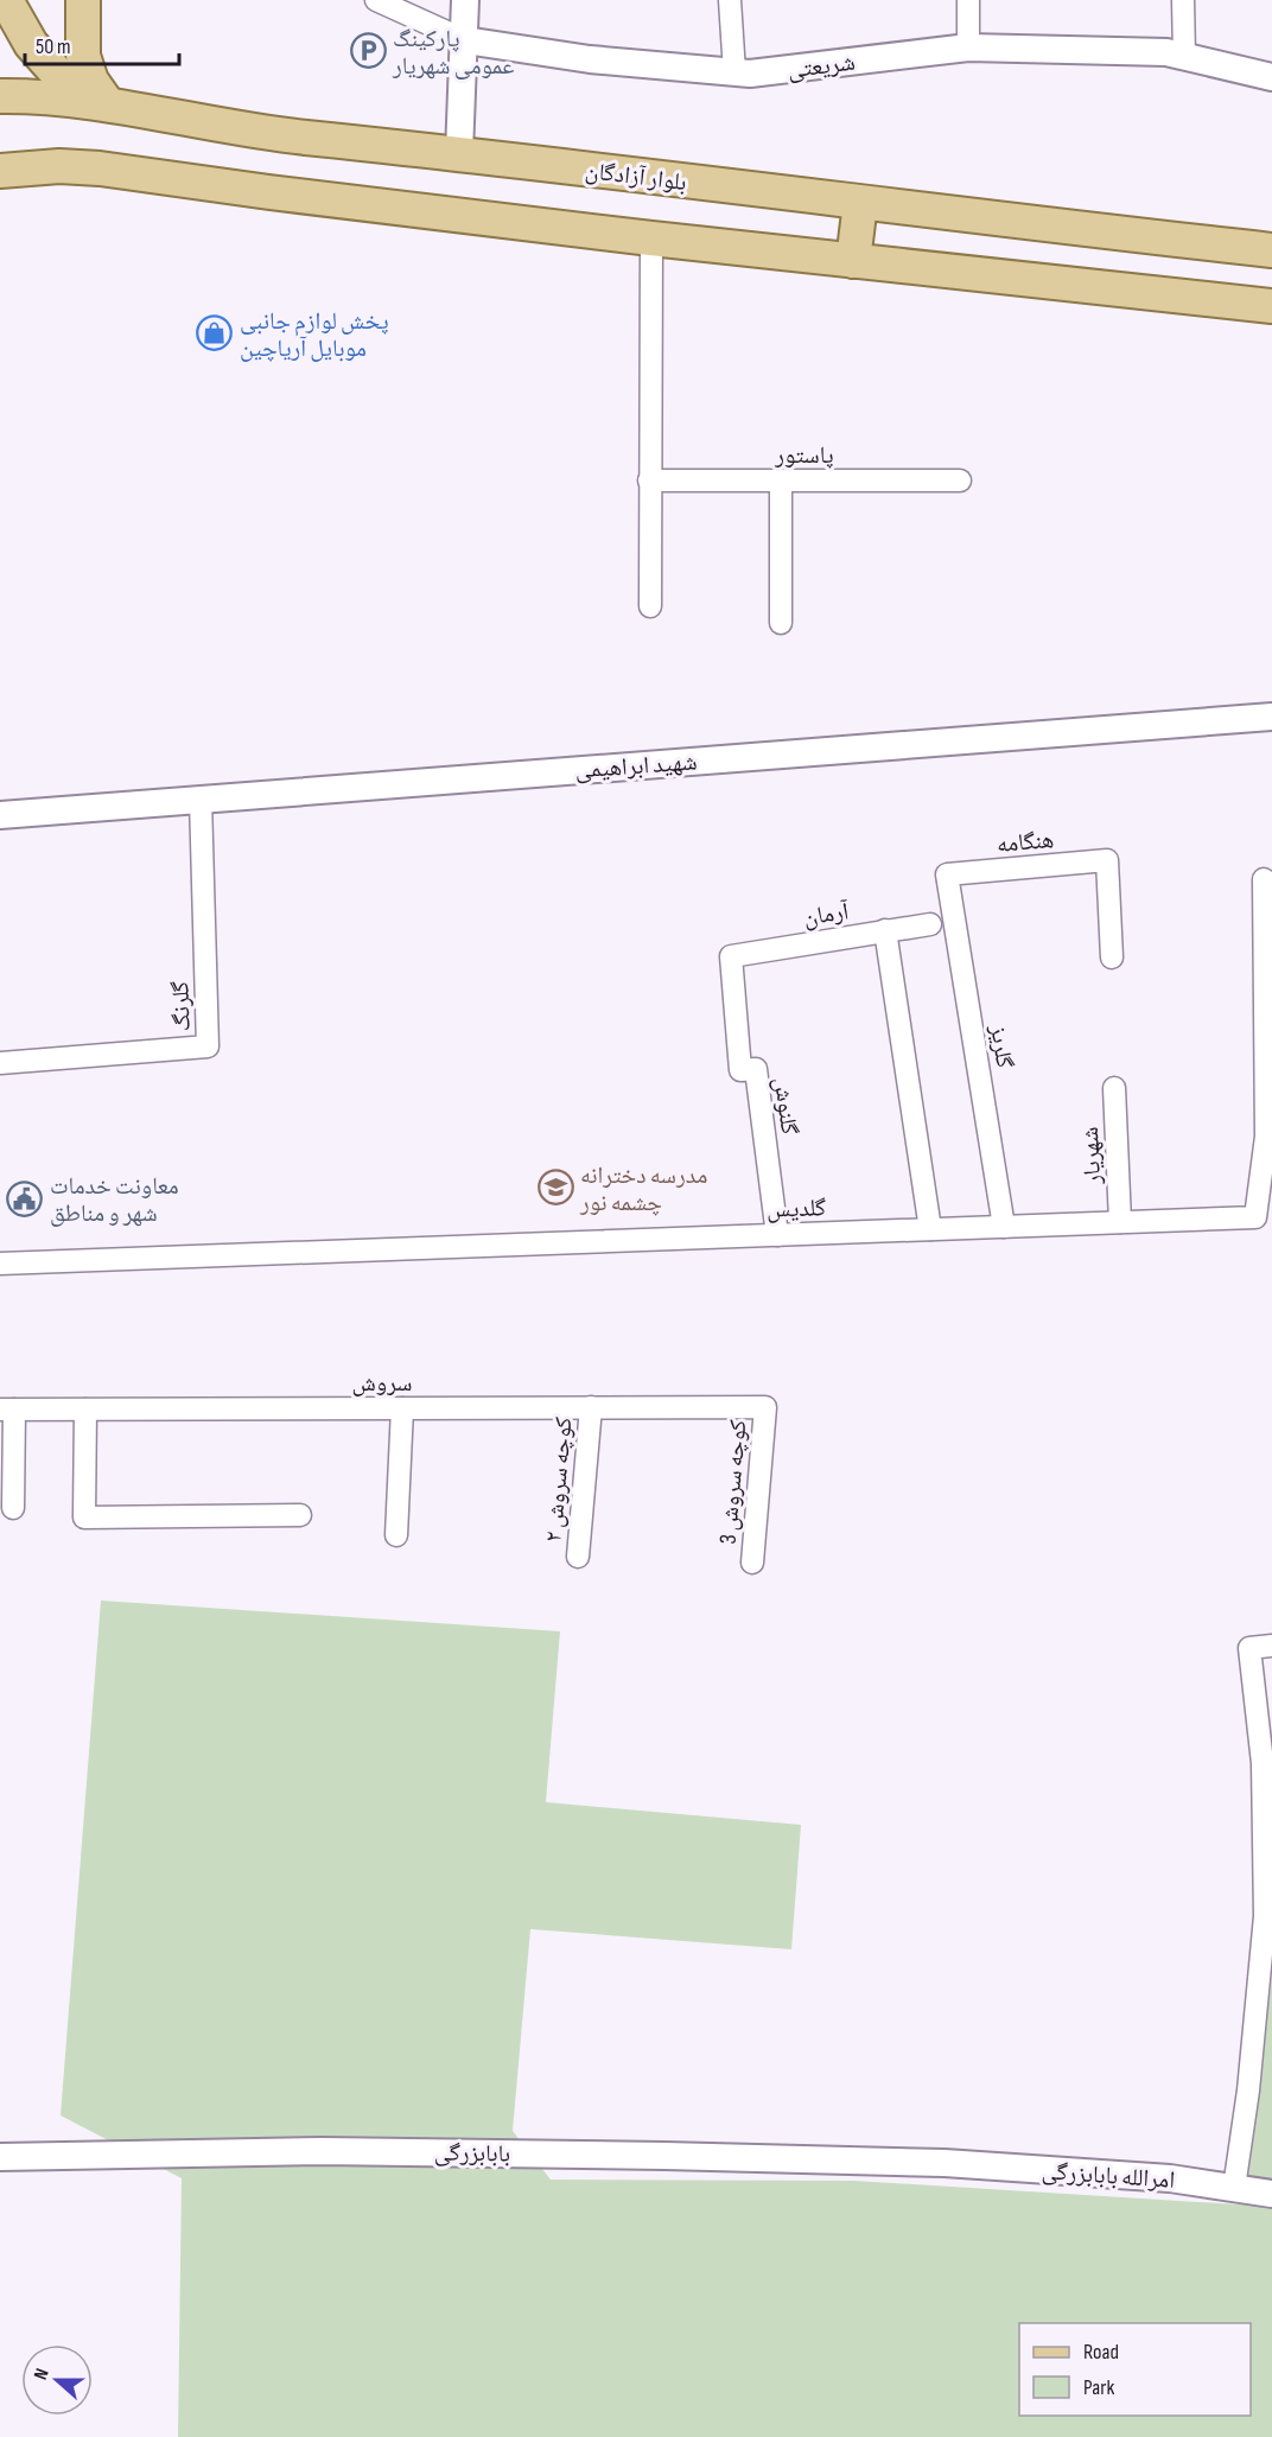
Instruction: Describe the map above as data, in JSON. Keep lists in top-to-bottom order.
{
  "streets": {
    "main road": ["بلوار آزادگان"],
    "street": [
      "شریعتی",
      "پاستور",
      "شهید ابراهیمی",
      "هنگامه",
      "آرمان",
      "گلرنگ",
      "گلریز",
      "گلنوش",
      "شهریار",
      "گلدیس",
      "سروش",
      "کوچه سروش ۲",
      "کوچه سروش 3",
      "بابابزرگی",
      "امرالله بابابزرگی"
    ]
  },
  "crossings": [
    ["شهید ابراهیمی", "گلرنگ"],
    ["هنگامه", "گلریز"],
    ["آرمان", "گلنوش"],
    ["گلریز", "گلدیس"],
    ["گلنوش", "گلدیس"],
    ["شهریار", "گلدیس"],
    ["سروش", "کوچه سروش ۲"],
    ["سروش", "کوچه سروش 3"],
    ["بابابزرگی", "امرالله بابابزرگی"]
  ],
  "places": {
    "parking": ["پارکینگ عمومی شهریار"],
    "shop": ["پخش لوازم جانبی موبایل آریاچین"],
    "school or university": ["مدرسه دخترانه چشمه نور"],
    "public building": ["معاونت خدمات شهر و مناطق"]
  },
  "legend": ["Road", "Park"],
  "scale_bar": "50 m",
  "north": "left"
}
